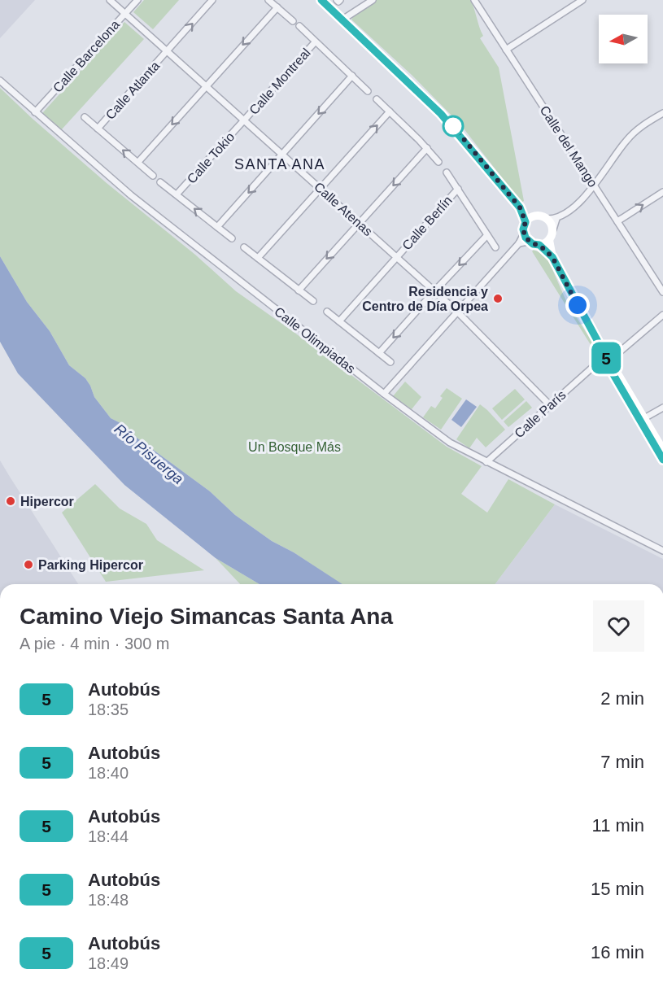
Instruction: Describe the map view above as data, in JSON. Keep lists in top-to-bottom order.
{
  "streets": {
    "street": [
      "Calle Barcelona",
      "Calle Montreal",
      "Calle Atlanta",
      "Calle del Mango",
      "Calle Tokio",
      "Calle Atenas",
      "Calle Berlín",
      "Calle Olimpiadas",
      "Calle París"
    ]
  },
  "crossings": [
    ["Calle Barcelona", "Calle Atenas"],
    ["Calle Barcelona", "Calle Olimpiadas"],
    ["Calle Montreal", "Calle Tokio"],
    ["Calle Montreal", "Calle Atenas"],
    ["Calle Atlanta", "Calle Atenas"],
    ["Calle Tokio", "Calle Atenas"],
    ["Calle Atenas", "Calle Berlín"],
    ["Calle Atenas", "Calle París"],
    ["Calle Olimpiadas", "Calle París"]
  ],
  "districts": ["SANTA ANA"],
  "water": ["Río Pisuerga"],
  "parks": ["Un Bosque Más"],
  "places": ["Residencia y Centro de Día Orpea", "Hipercor", "Parking Hipercor"],
  "lines": ["bus line 5"],
  "north": "left",
  "page": {
    "on_map": "5",
    "heading": ["Camino Viejo Simancas Santa Ana", "A pie · 4 min · 300 m"],
    "list": [
      {
        "mark": "5",
        "name": "Autobús",
        "note": "18:35",
        "value": "2 min"
      },
      {
        "mark": "5",
        "name": "Autobús",
        "note": "18:40",
        "value": "7 min"
      },
      {
        "mark": "5",
        "name": "Autobús",
        "note": "18:44",
        "value": "11 min"
      },
      {
        "mark": "5",
        "name": "Autobús",
        "note": "18:48",
        "value": "15 min"
      },
      {
        "mark": "5",
        "name": "Autobús",
        "note": "18:49",
        "value": "16 min"
      }
    ]
  }
}
